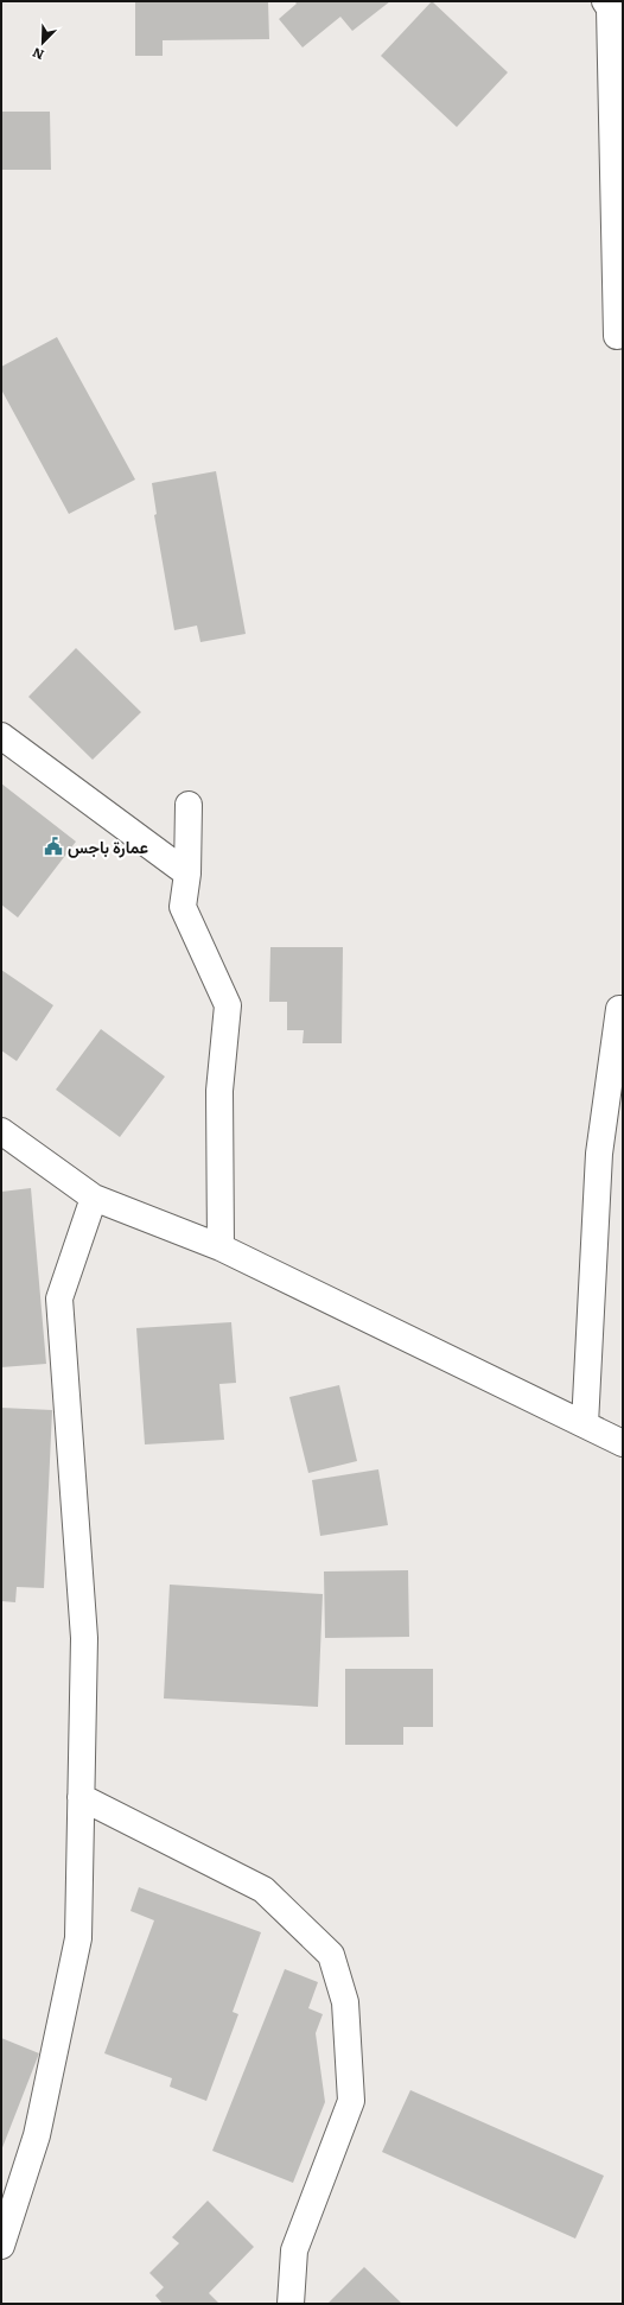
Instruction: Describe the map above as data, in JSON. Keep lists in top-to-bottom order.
{
  "places": {
    "public building": ["عمارة باجس"]
  },
  "north": "bottom left"
}
